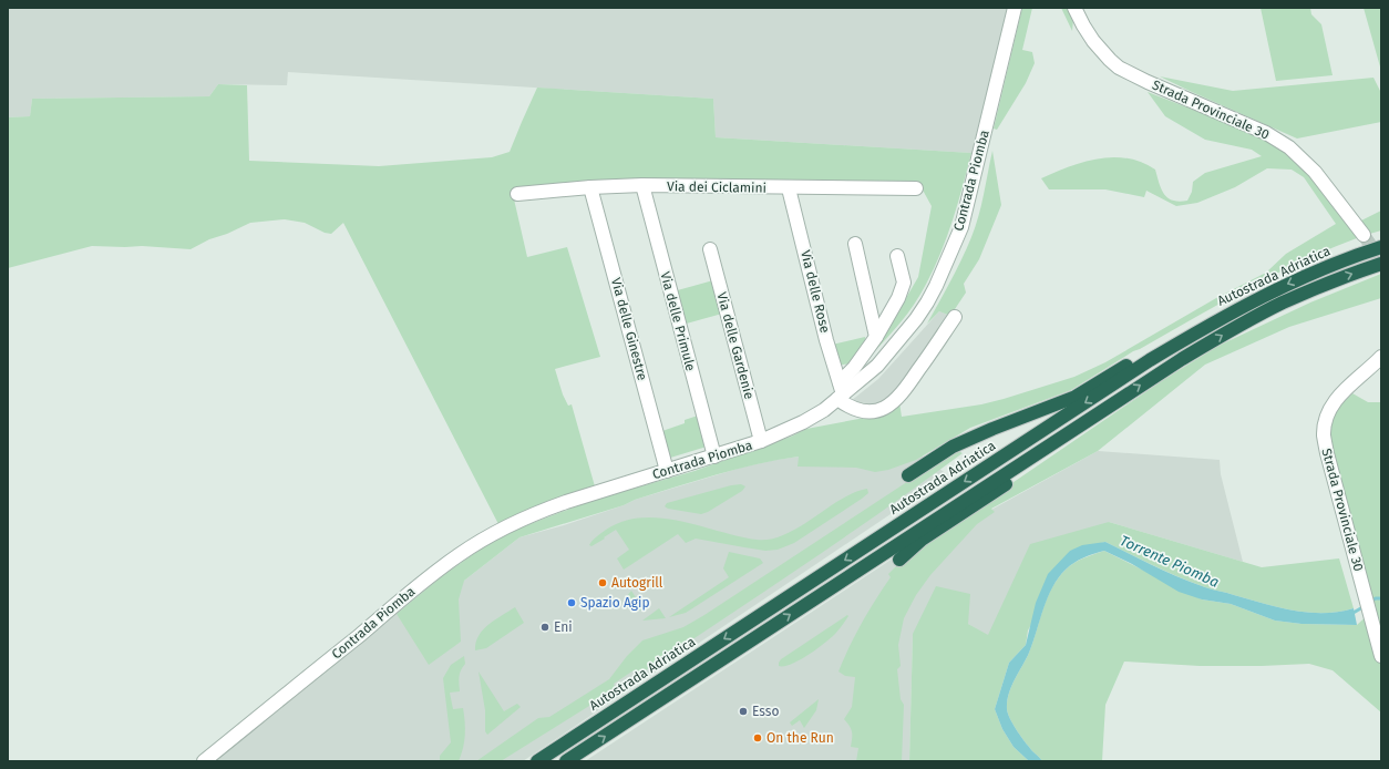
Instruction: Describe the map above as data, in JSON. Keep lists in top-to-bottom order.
{
  "streets": {
    "highway": ["Autostrada Adriatica"],
    "street": [
      "Strada Provinciale 30",
      "Contrada Piomba",
      "Via dei Ciclamini",
      "Via delle Rose",
      "Via delle Primule",
      "Via delle Ginestre",
      "Via delle Gardenie"
    ]
  },
  "crossings": [
    ["Contrada Piomba", "Via delle Rose"],
    ["Contrada Piomba", "Via delle Primule"],
    ["Contrada Piomba", "Via delle Ginestre"],
    ["Contrada Piomba", "Via delle Gardenie"],
    ["Via dei Ciclamini", "Via delle Rose"],
    ["Via dei Ciclamini", "Via delle Primule"],
    ["Via dei Ciclamini", "Via delle Ginestre"]
  ],
  "water": ["Torrente Piomba"],
  "places": [
    "Autogrill",
    "Spazio Agip",
    "Eni",
    "Esso",
    "On the Run"
  ]
}
